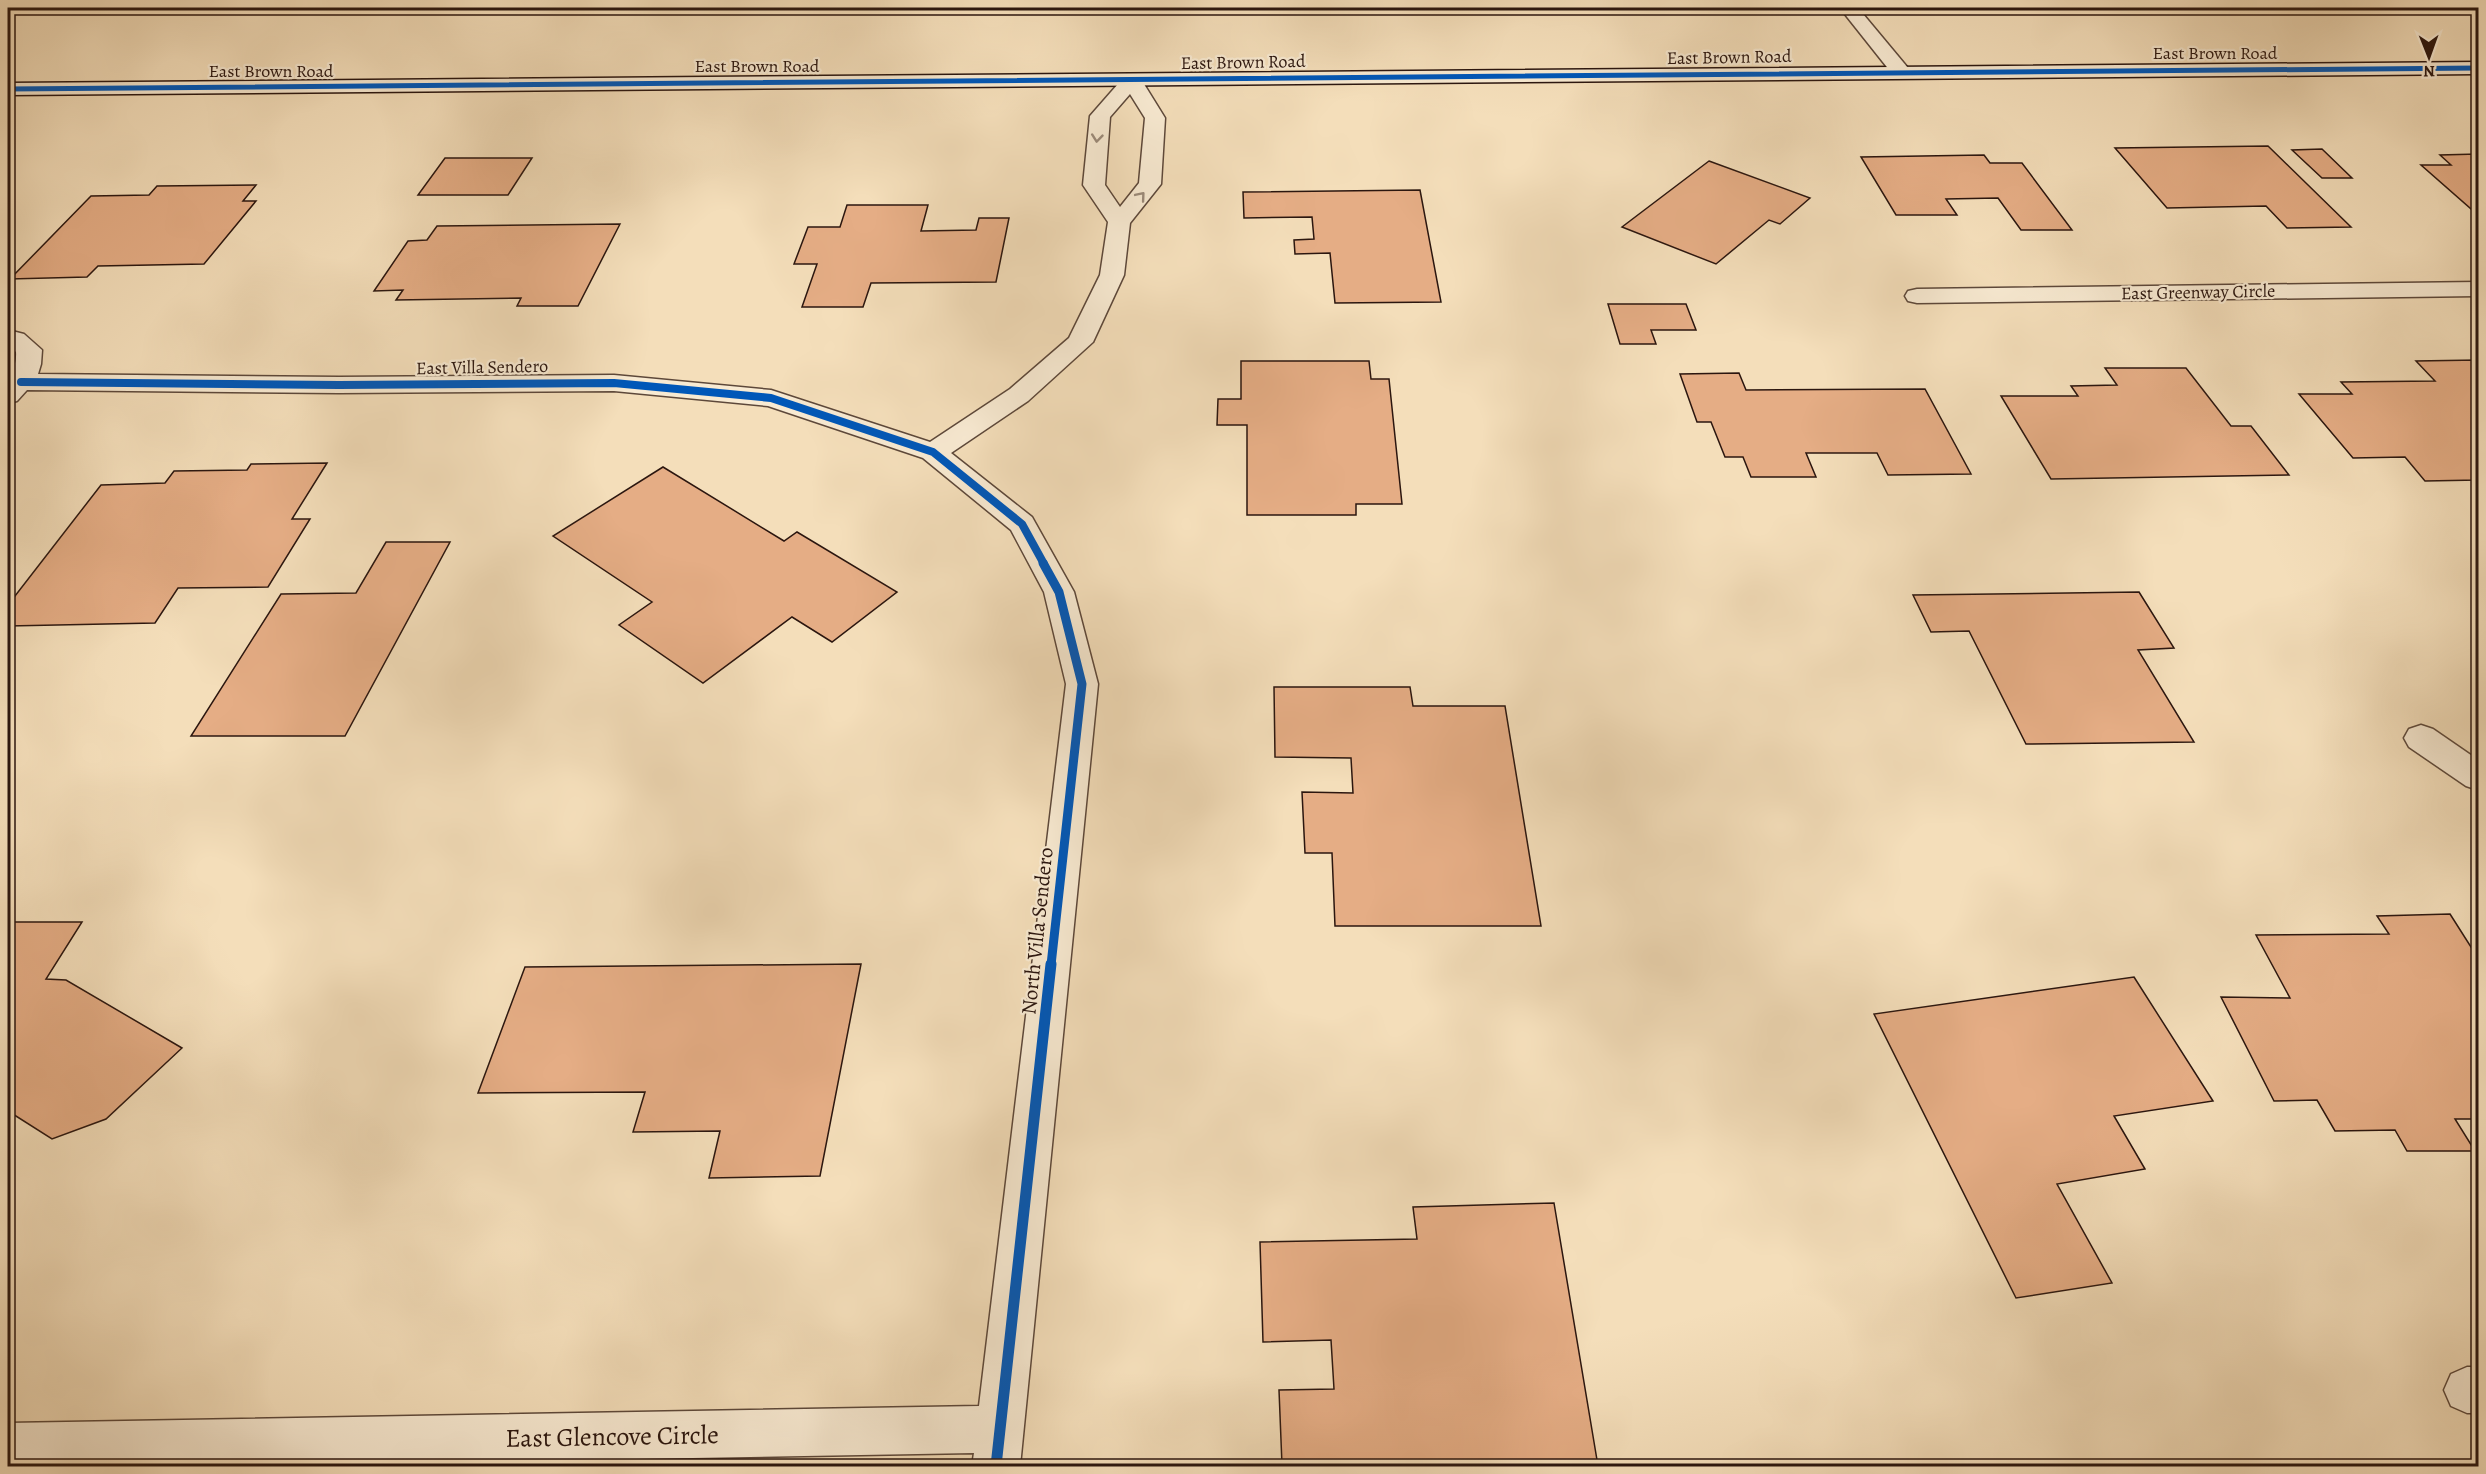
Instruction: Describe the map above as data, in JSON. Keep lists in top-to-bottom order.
{
  "streets": {
    "street": [
      "East Brown Road",
      "East Greenway Circle",
      "East Villa Sendero",
      "North Villa Sendero",
      "East Glencove Circle"
    ]
  },
  "crossings": [
    ["East Villa Sendero", "North Villa Sendero"],
    ["North Villa Sendero", "East Glencove Circle"]
  ],
  "north": "bottom"
}
